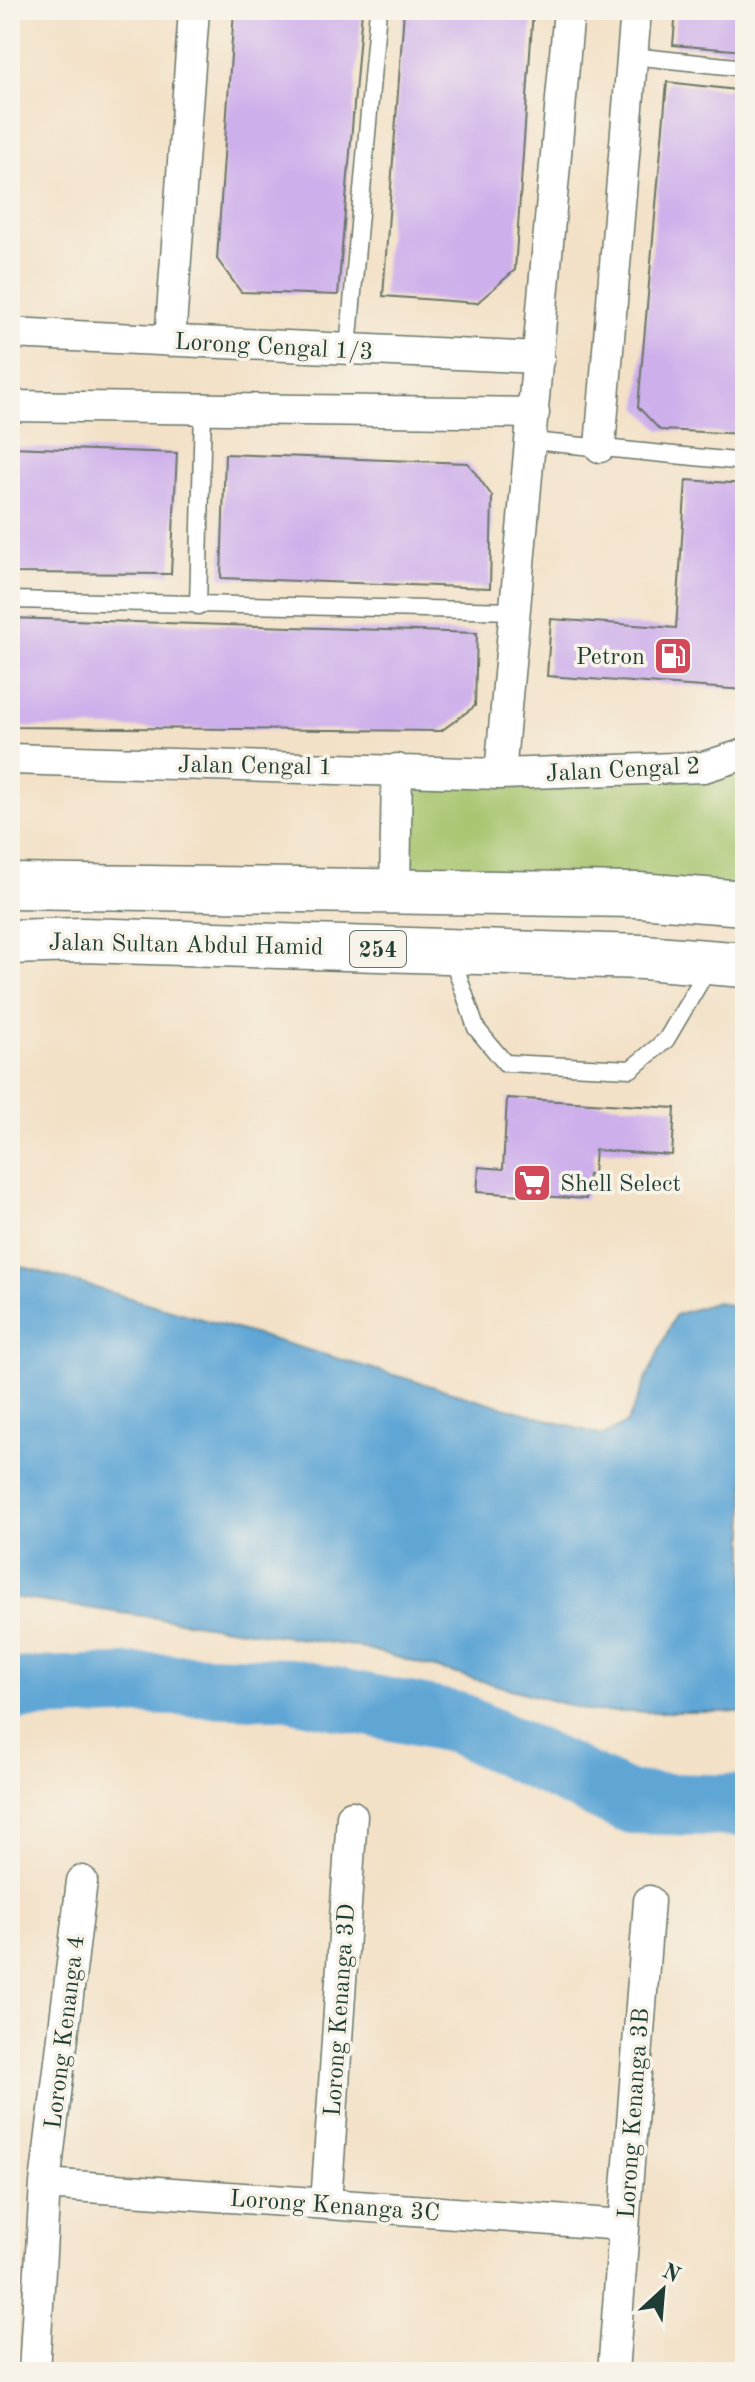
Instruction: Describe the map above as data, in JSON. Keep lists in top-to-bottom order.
{
  "streets": {
    "main road": ["Jalan Sultan Abdul Hamid", "254"],
    "street": [
      "Lorong Cengal 1/3",
      "Jalan Cengal 1",
      "Jalan Cengal 2",
      "Lorong Kenanga 3D",
      "Lorong Kenanga 4",
      "Lorong Kenanga 3B",
      "Lorong Kenanga 3C"
    ]
  },
  "crossings": [
    ["Jalan Cengal 1", "Jalan Cengal 2"],
    ["Lorong Kenanga 3D", "Lorong Kenanga 3C"],
    ["Lorong Kenanga 4", "Lorong Kenanga 3C"],
    ["Lorong Kenanga 3B", "Lorong Kenanga 3C"]
  ],
  "places": {
    "fuel station": ["Petron"],
    "supermarket": ["Shell Select"]
  },
  "north": "top right"
}
